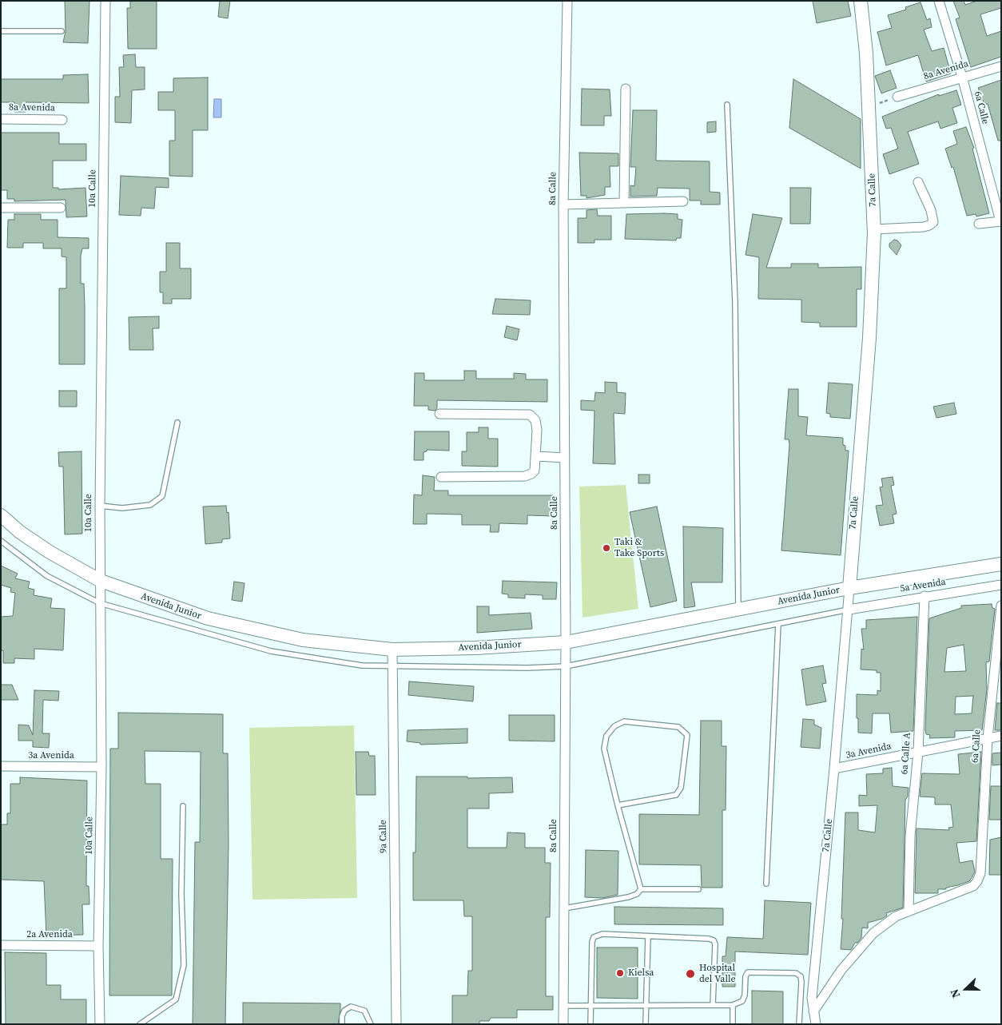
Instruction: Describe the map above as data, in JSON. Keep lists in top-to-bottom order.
{
  "streets": {
    "main road": ["7a Calle", "Avenida Junior"],
    "street": [
      "8a Avenida",
      "6a Calle",
      "10a Calle",
      "8a Calle",
      "5a Avenida",
      "3a Avenida",
      "6a Calle A",
      "9a Calle",
      "2a Avenida"
    ]
  },
  "crossings": [
    ["8a Avenida", "6a Calle"],
    ["6a Calle", "3a Avenida"],
    ["6a Calle", "6a Calle A"],
    ["10a Calle", "Avenida Junior"],
    ["10a Calle", "3a Avenida"],
    ["10a Calle", "2a Avenida"],
    ["8a Calle", "Avenida Junior"],
    ["7a Calle", "5a Avenida"],
    ["7a Calle", "Avenida Junior"],
    ["7a Calle", "3a Avenida"],
    ["5a Avenida", "6a Calle A"],
    ["Avenida Junior", "9a Calle"],
    ["3a Avenida", "6a Calle A"]
  ],
  "places": ["Taki & Take Sports", "Kielsa", "Hospital del Valle"],
  "north": "left"
}
